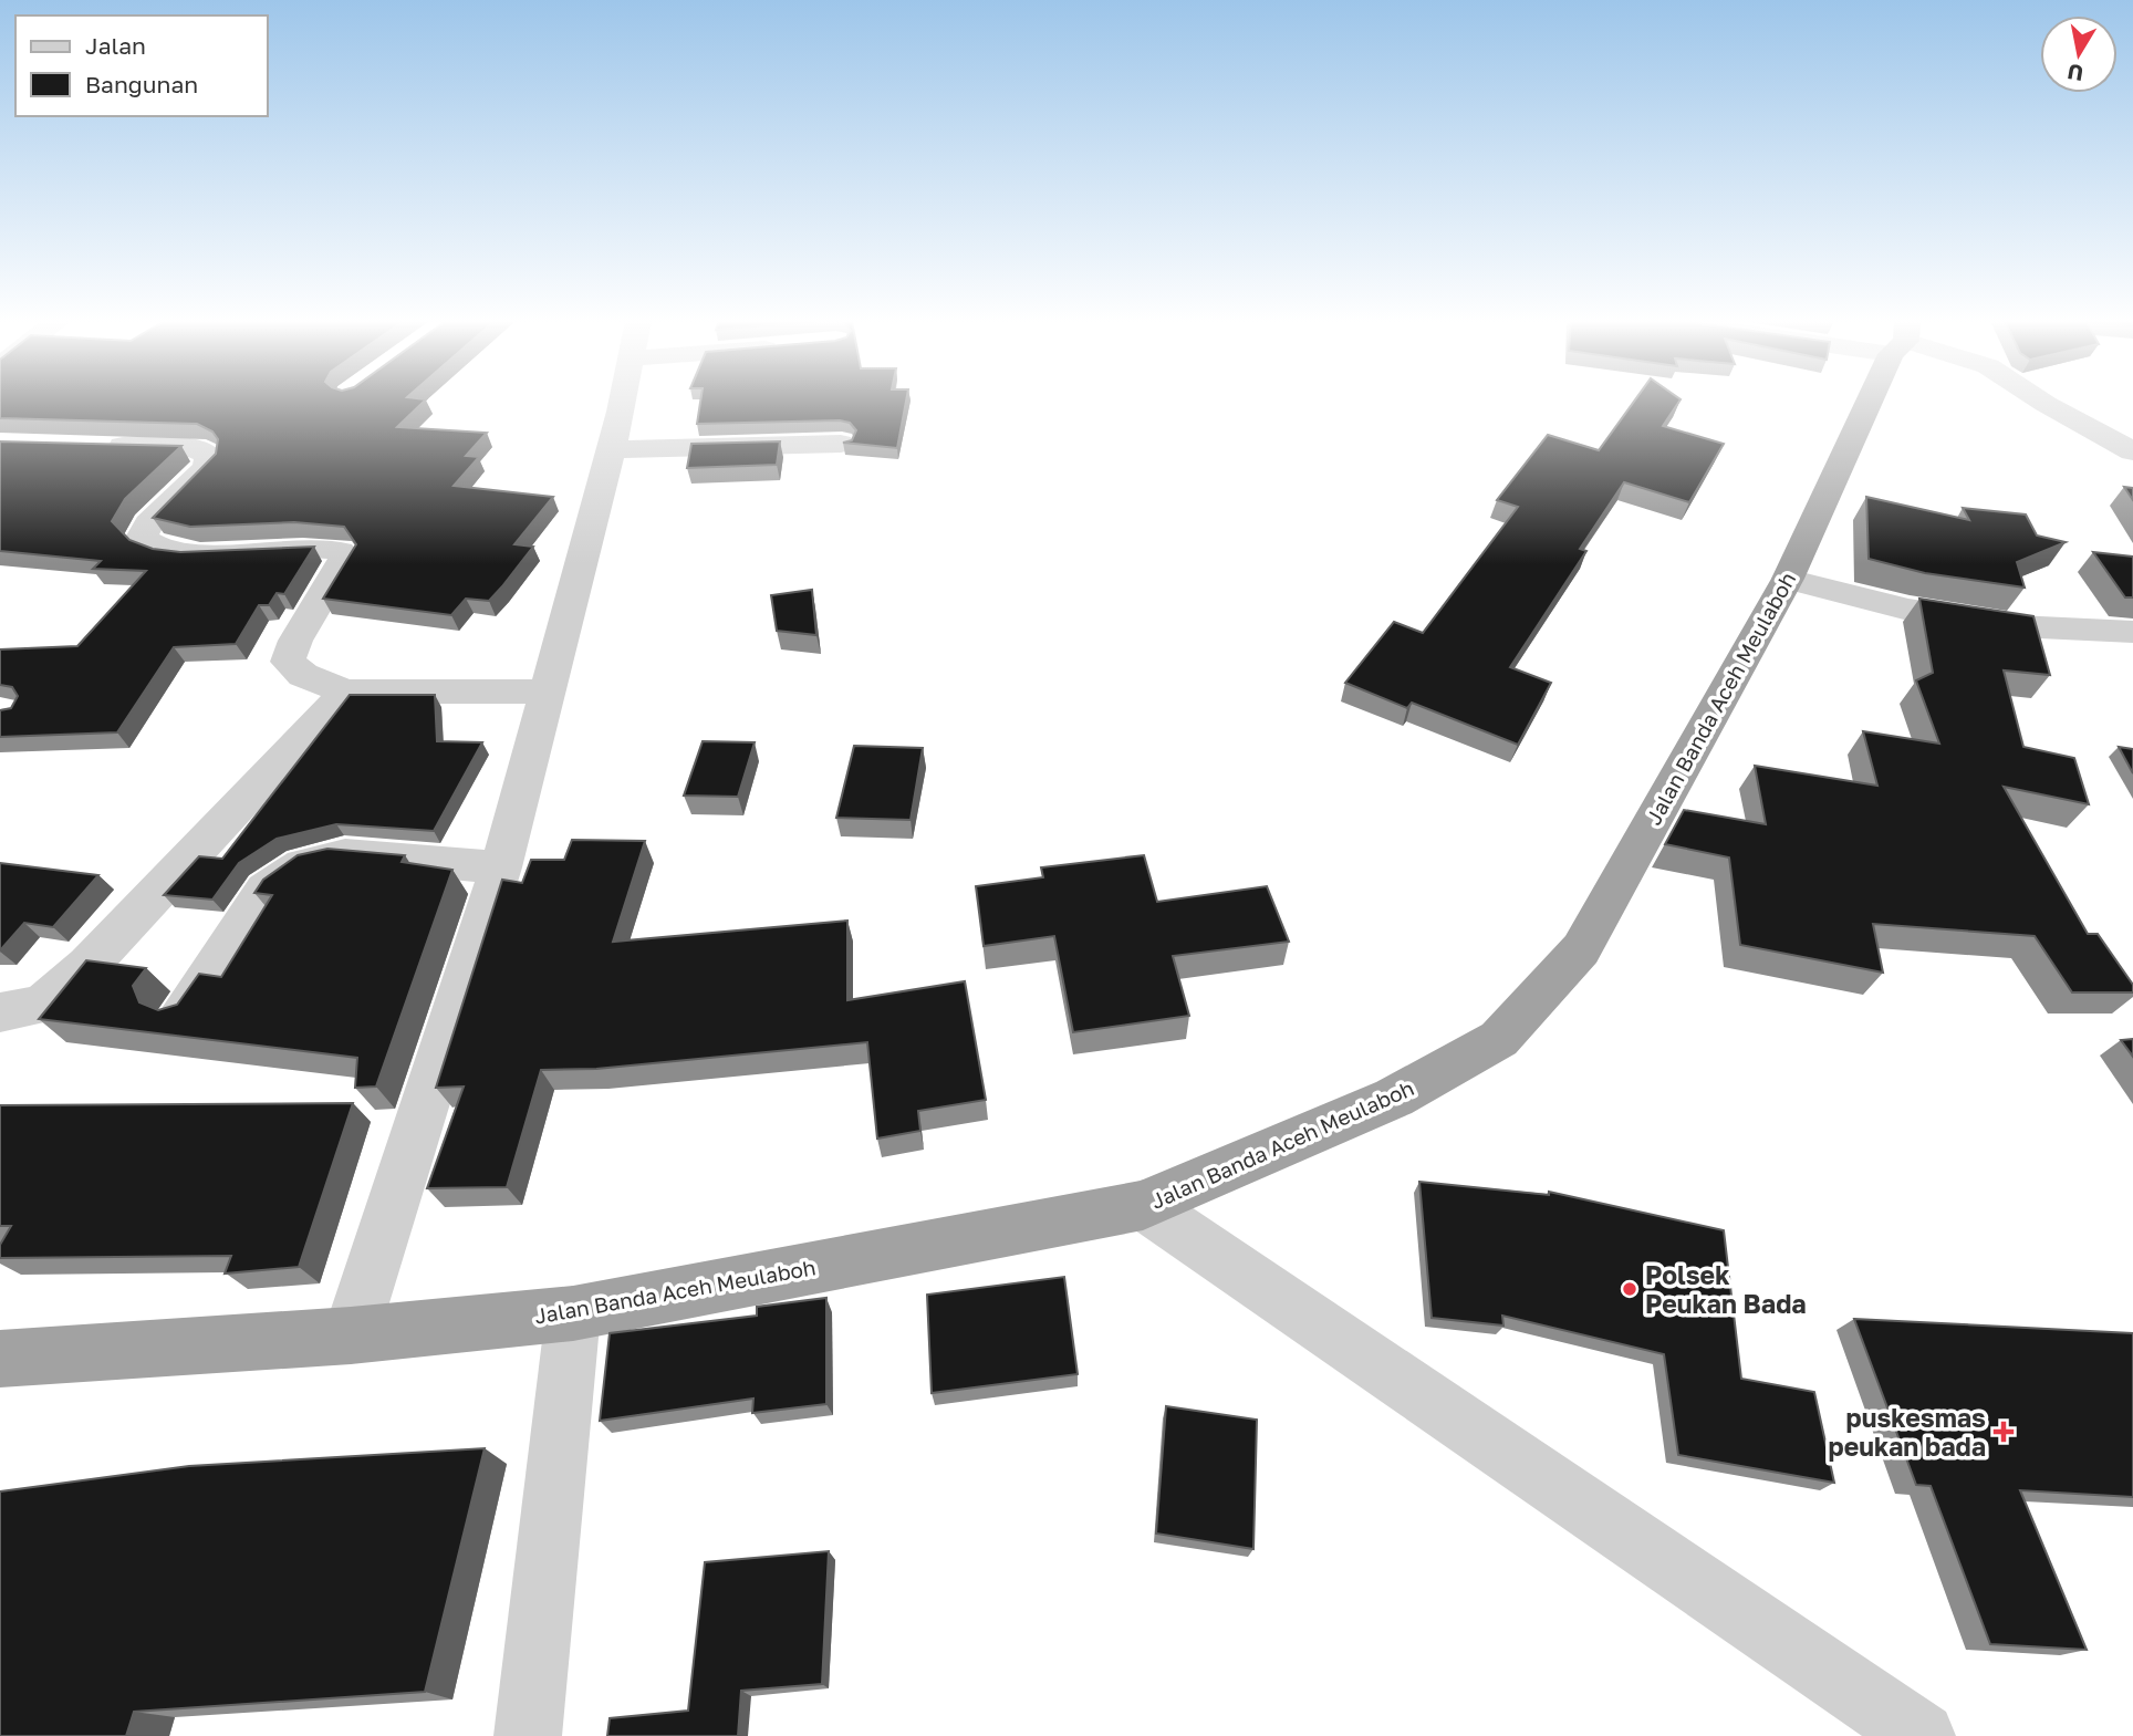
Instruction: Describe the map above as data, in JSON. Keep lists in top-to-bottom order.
{
  "streets": {
    "highway": ["Jalan Banda Aceh Meulaboh"]
  },
  "places": {
    "other": ["Polsek Peukan Bada"],
    "health": ["puskesmas peukan bada"]
  },
  "legend": ["Jalan", "Bangunan"],
  "north": "bottom"
}
